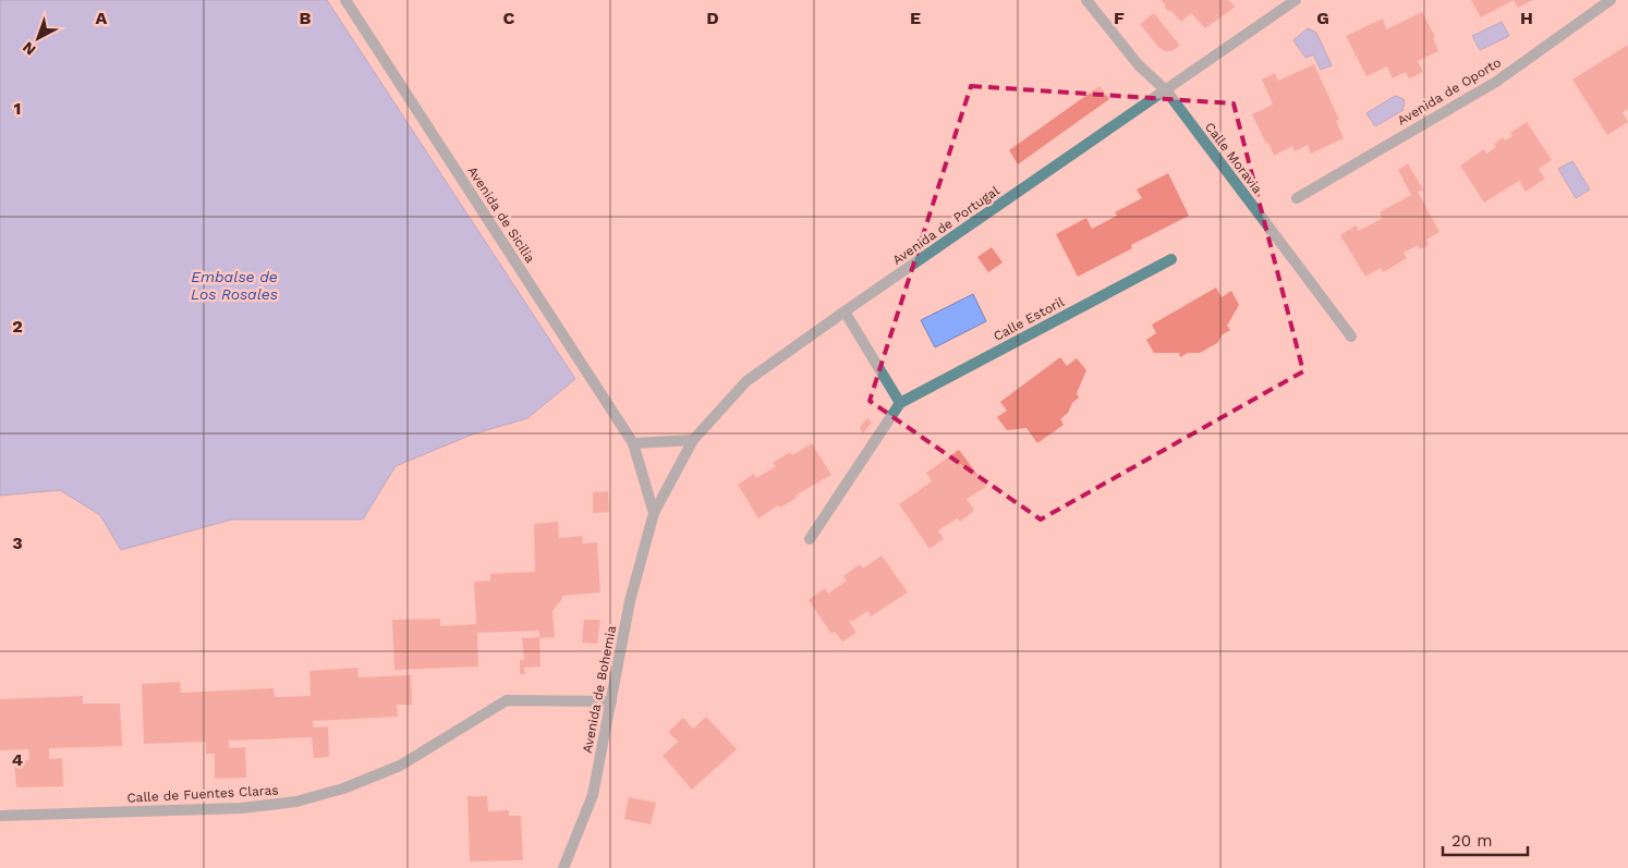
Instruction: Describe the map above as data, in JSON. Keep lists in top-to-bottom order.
{
  "streets": {
    "street": [
      "Avenida de Oporto",
      "Calle Moravia",
      "Avenida de Sicilia",
      "Avenida de Portugal",
      "Calle Estoril",
      "Avenida de Bohemia",
      "Calle de Fuentes Claras"
    ]
  },
  "crossings": [
    ["Calle Moravia", "Avenida de Portugal"],
    ["Avenida de Sicilia", "Avenida de Portugal"],
    ["Avenida de Sicilia", "Avenida de Bohemia"],
    ["Avenida de Portugal", "Avenida de Bohemia"],
    ["Avenida de Bohemia", "Calle de Fuentes Claras"]
  ],
  "water": ["Embalse de Los Rosales"],
  "scale_bar": "20 m",
  "north": "bottom left",
  "grid": {
    "columns": [
      "A",
      "B",
      "C",
      "D",
      "E",
      "F",
      "G",
      "H"
    ],
    "rows": [
      "1",
      "2",
      "3",
      "4"
    ]
  }
}
